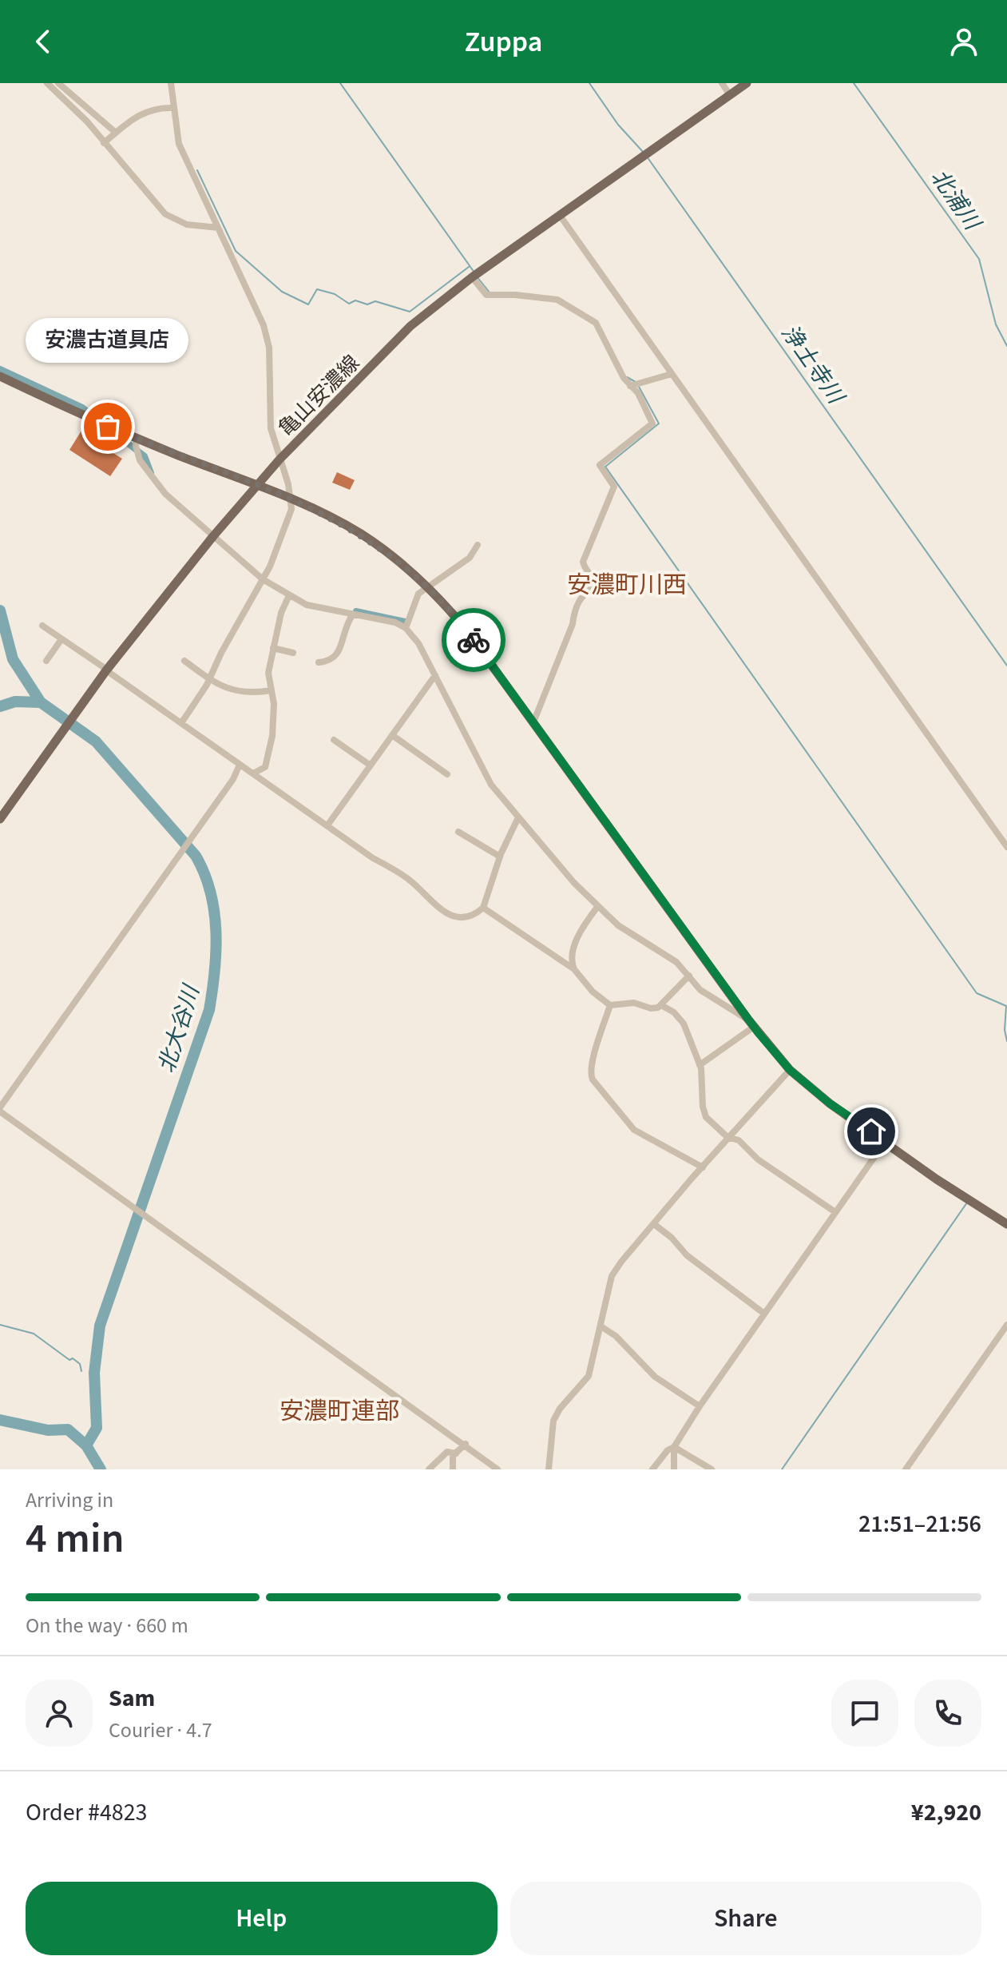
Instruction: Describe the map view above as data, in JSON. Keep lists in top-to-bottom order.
{
  "streets": {
    "main road": ["亀山安濃線"]
  },
  "districts": ["安濃町川西", "安濃町連部"],
  "water": ["北浦川", "浄土寺川", "北大谷川"],
  "places": ["安濃古道具店"],
  "page": {
    "header": "Zuppa",
    "bubble": "安濃古道具店",
    "heading": ["4 min", "Arriving in", "21:51–21:56"],
    "panel": [
      "Sam",
      "Courier · 4.7",
      "Order #4823",
      "¥2,920"
    ],
    "bar": "On the way · 660 m",
    "buttons": ["Help", "Share"]
  }
}
